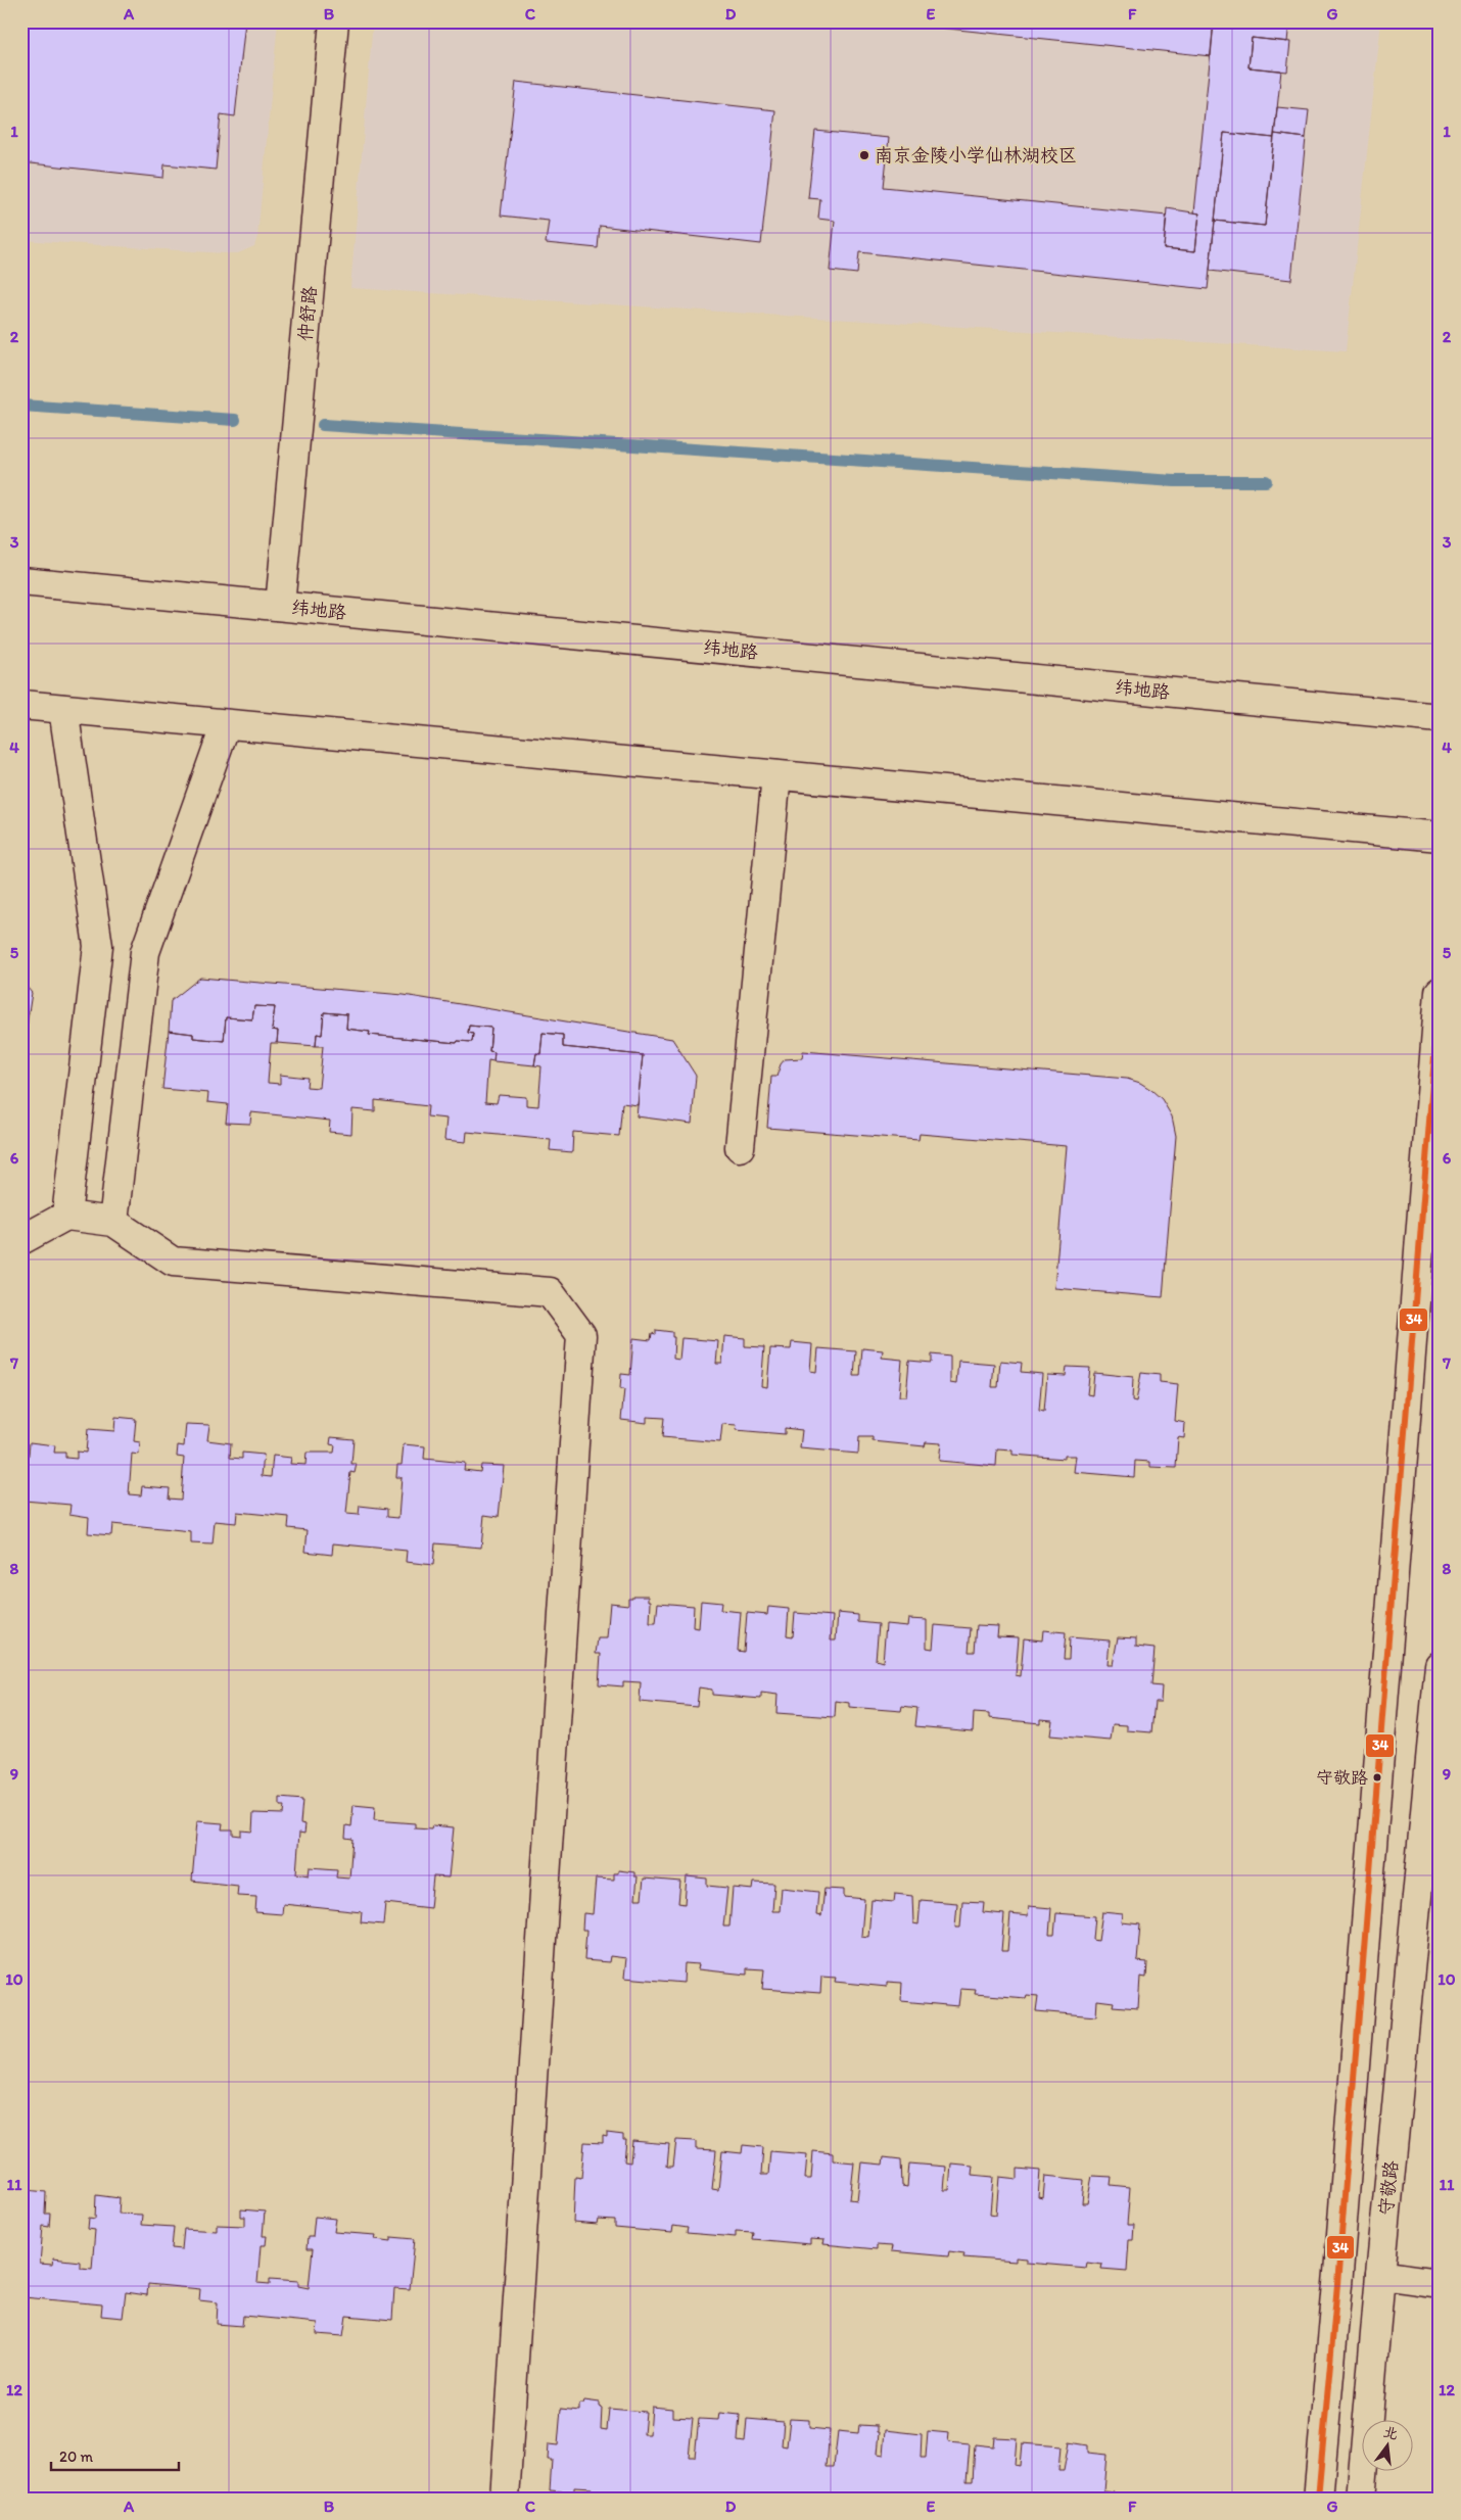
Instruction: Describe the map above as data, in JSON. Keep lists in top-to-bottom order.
{
  "streets": {
    "main road": ["仲舒路", "纬地路", "守敬路"]
  },
  "crossings": [
    ["仲舒路", "纬地路"]
  ],
  "places": ["南京金陵小学仙林湖校区", "守敬路"],
  "lines": ["transit line 34"],
  "scale_bar": "20 m",
  "north": "top",
  "grid": {
    "columns": [
      "A",
      "B",
      "C",
      "D",
      "E",
      "F",
      "G"
    ],
    "rows": [
      "1",
      "2",
      "3",
      "4",
      "5",
      "6",
      "7",
      "8",
      "9",
      "10",
      "11",
      "12"
    ]
  }
}
